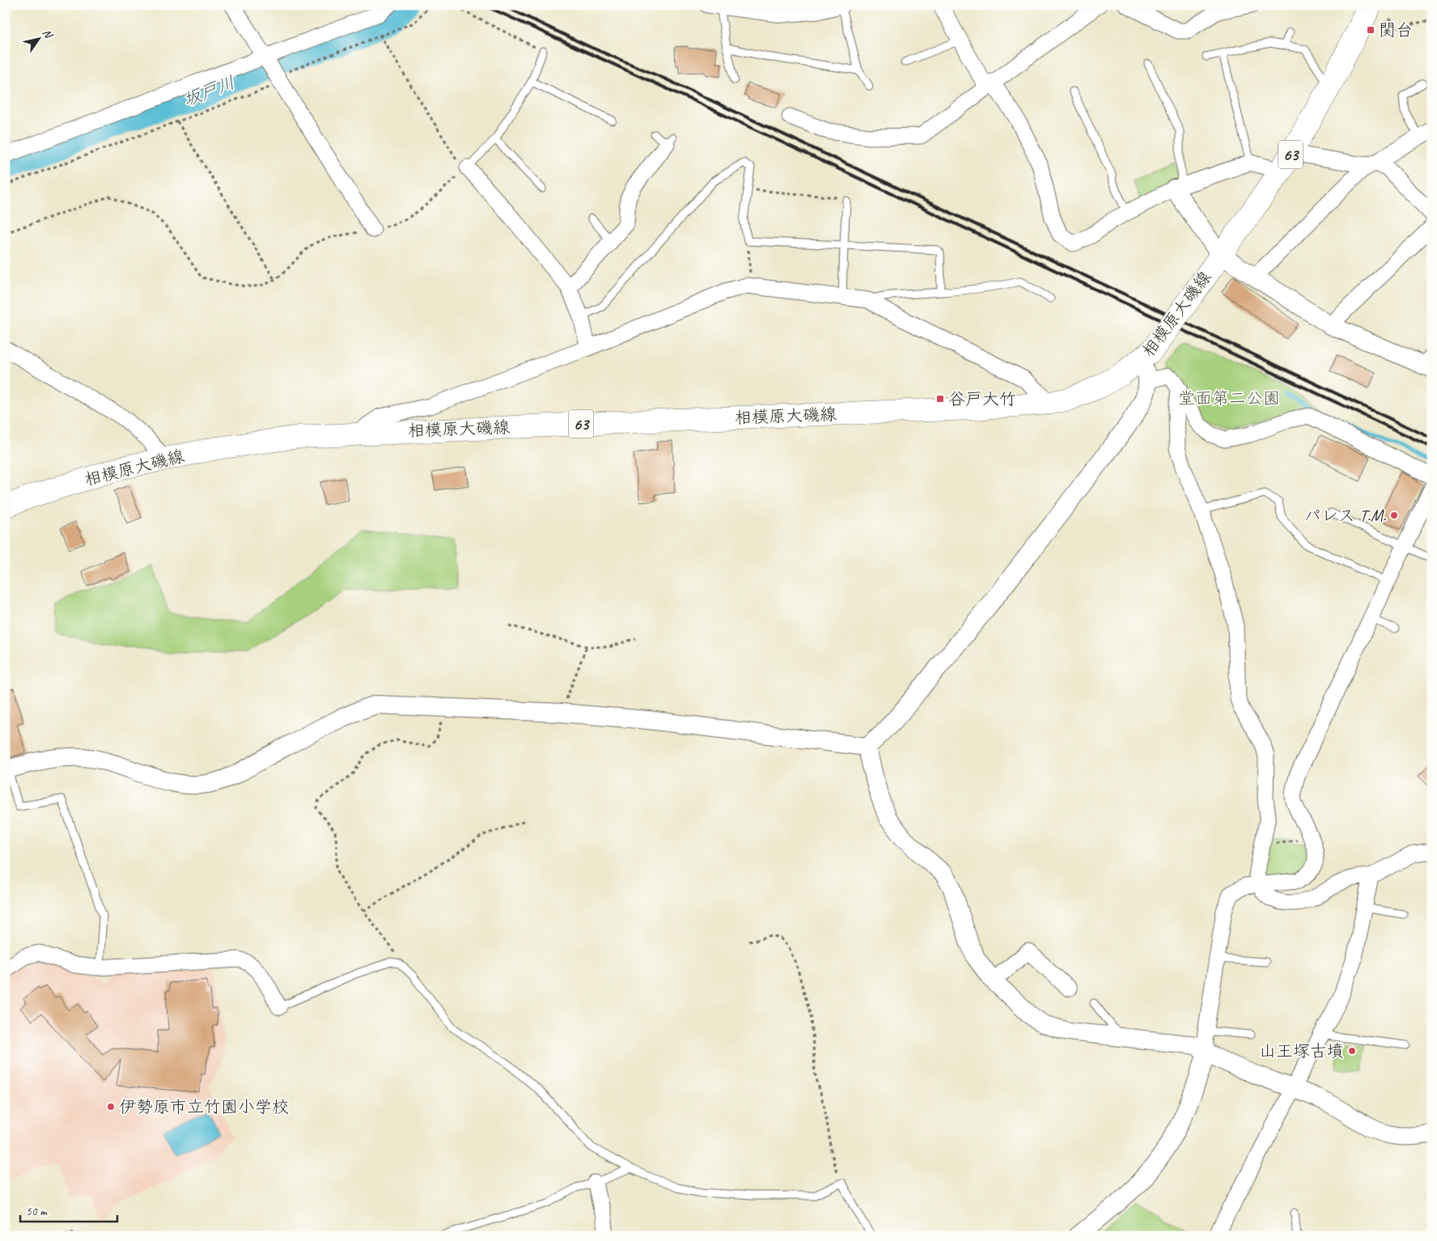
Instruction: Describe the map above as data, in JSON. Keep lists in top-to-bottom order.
{
  "streets": {
    "main road": ["63", "相模原大磯線"]
  },
  "water": ["坂戸川"],
  "parks": ["堂面第二公園"],
  "places": {
    "transit": ["関台", "谷戸大竹"],
    "other": ["パレス T.M.", "山王塚古墳", "伊勢原市立竹園小学校"]
  },
  "scale_bar": "50 m",
  "north": "top right"
}
